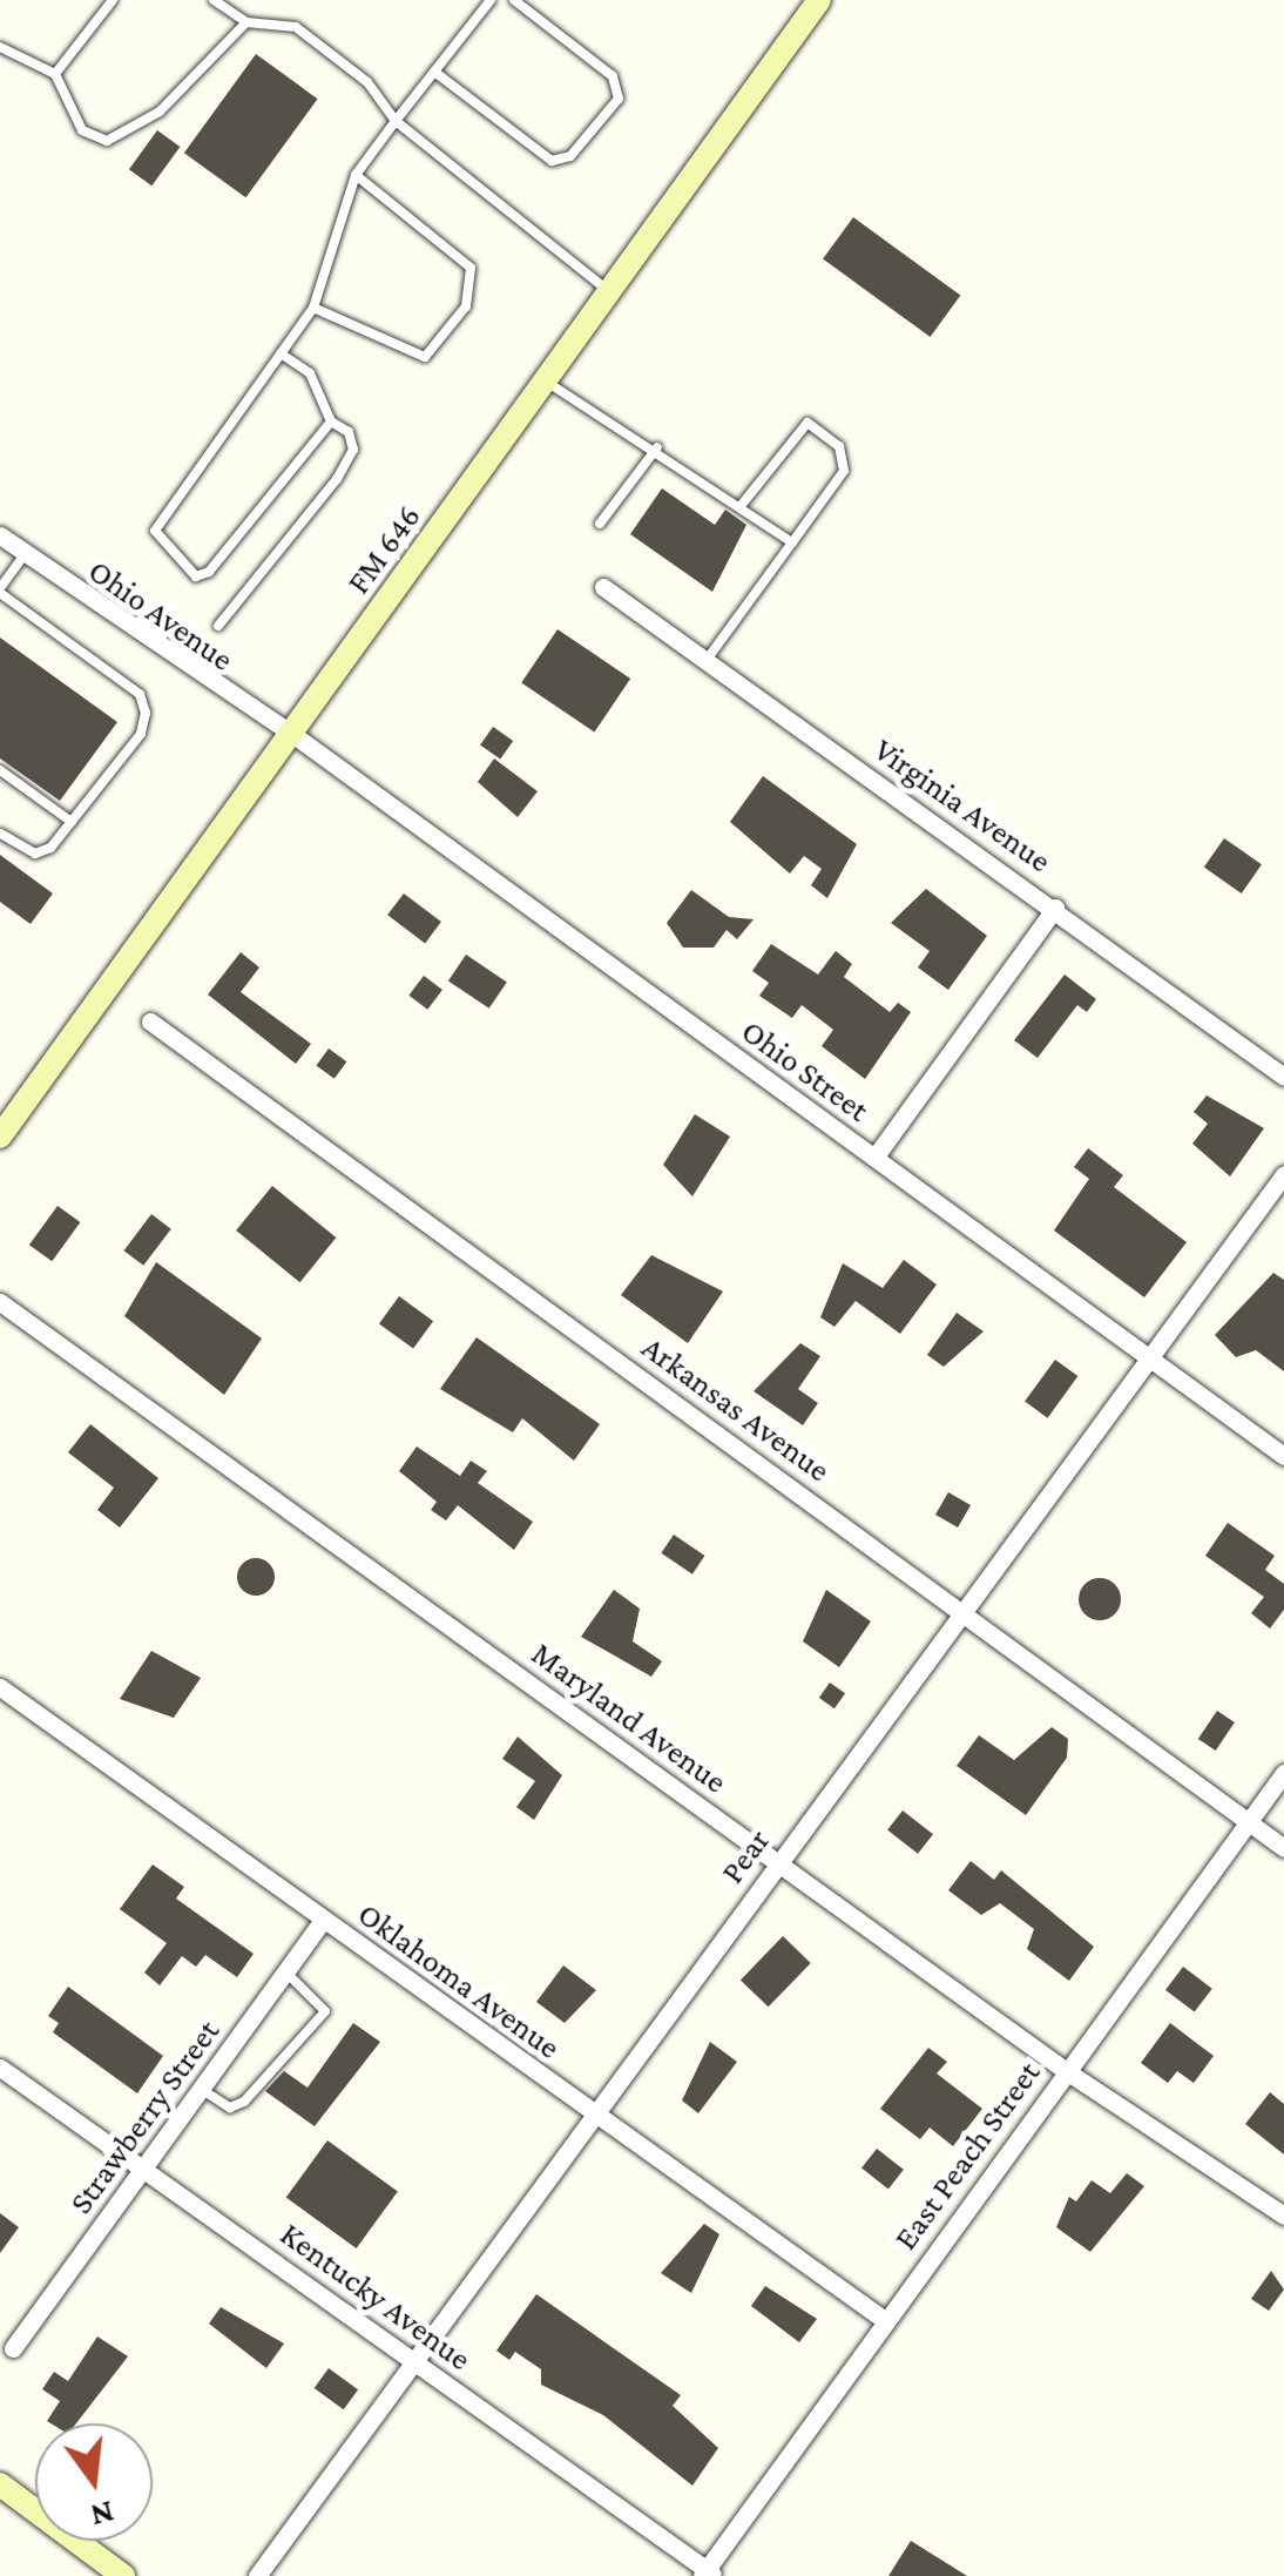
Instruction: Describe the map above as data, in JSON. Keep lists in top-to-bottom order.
{
  "streets": {
    "main road": ["FM 646"],
    "street": [
      "Ohio Avenue",
      "Virginia Avenue",
      "Ohio Street",
      "Arkansas Avenue",
      "Maryland Avenue",
      "Pear",
      "Oklahoma Avenue",
      "Strawberry Street",
      "East Peach Street",
      "Kentucky Avenue"
    ]
  },
  "crossings": [
    ["FM 646", "Ohio Avenue"],
    ["FM 646", "Ohio Street"],
    ["Ohio Avenue", "Ohio Street"],
    ["Ohio Street", "Pear"],
    ["Arkansas Avenue", "Pear"],
    ["Arkansas Avenue", "East Peach Street"],
    ["Maryland Avenue", "Pear"],
    ["Maryland Avenue", "East Peach Street"],
    ["Pear", "Oklahoma Avenue"],
    ["Pear", "Kentucky Avenue"],
    ["Oklahoma Avenue", "Strawberry Street"],
    ["Oklahoma Avenue", "East Peach Street"],
    ["Strawberry Street", "Kentucky Avenue"],
    ["East Peach Street", "Kentucky Avenue"]
  ],
  "north": "bottom"
}
